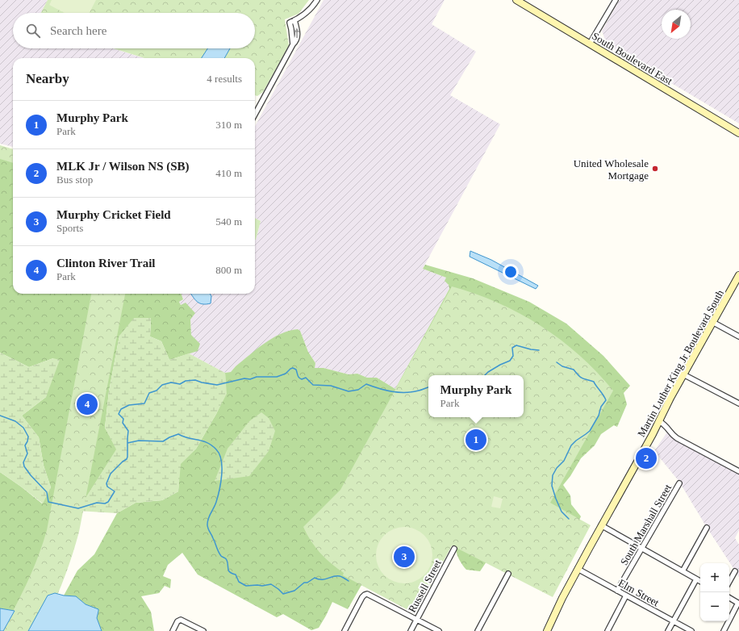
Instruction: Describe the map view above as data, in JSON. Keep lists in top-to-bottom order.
{
  "streets": {
    "main road": ["South Boulevard East", "Martin Luther King Jr Boulevard South"],
    "street": ["South Marshall Street", "Russell Street", "Elm Street"]
  },
  "crossings": [
    ["Martin Luther King Jr Boulevard South", "Elm Street"],
    ["South Marshall Street", "Elm Street"]
  ],
  "places": ["United Wholesale Mortgage"],
  "north": "bottom left",
  "page": {
    "search": "Search here",
    "heading": ["Nearby", "4 results"],
    "list": [
      {
        "mark": "1",
        "name": "Murphy Park",
        "note": "Park",
        "value": "310 m"
      },
      {
        "mark": "2",
        "name": "MLK Jr / Wilson NS (SB)",
        "note": "Bus stop",
        "value": "410 m"
      },
      {
        "mark": "3",
        "name": "Murphy Cricket Field",
        "note": "Sports",
        "value": "540 m"
      },
      {
        "mark": "4",
        "name": "Clinton River Trail",
        "note": "Park",
        "value": "800 m"
      }
    ],
    "popup": ["Murphy Park", "Park"],
    "pins": [
      "4",
      "1",
      "2",
      "3"
    ],
    "map_buttons": ["+", "−"]
  }
}
